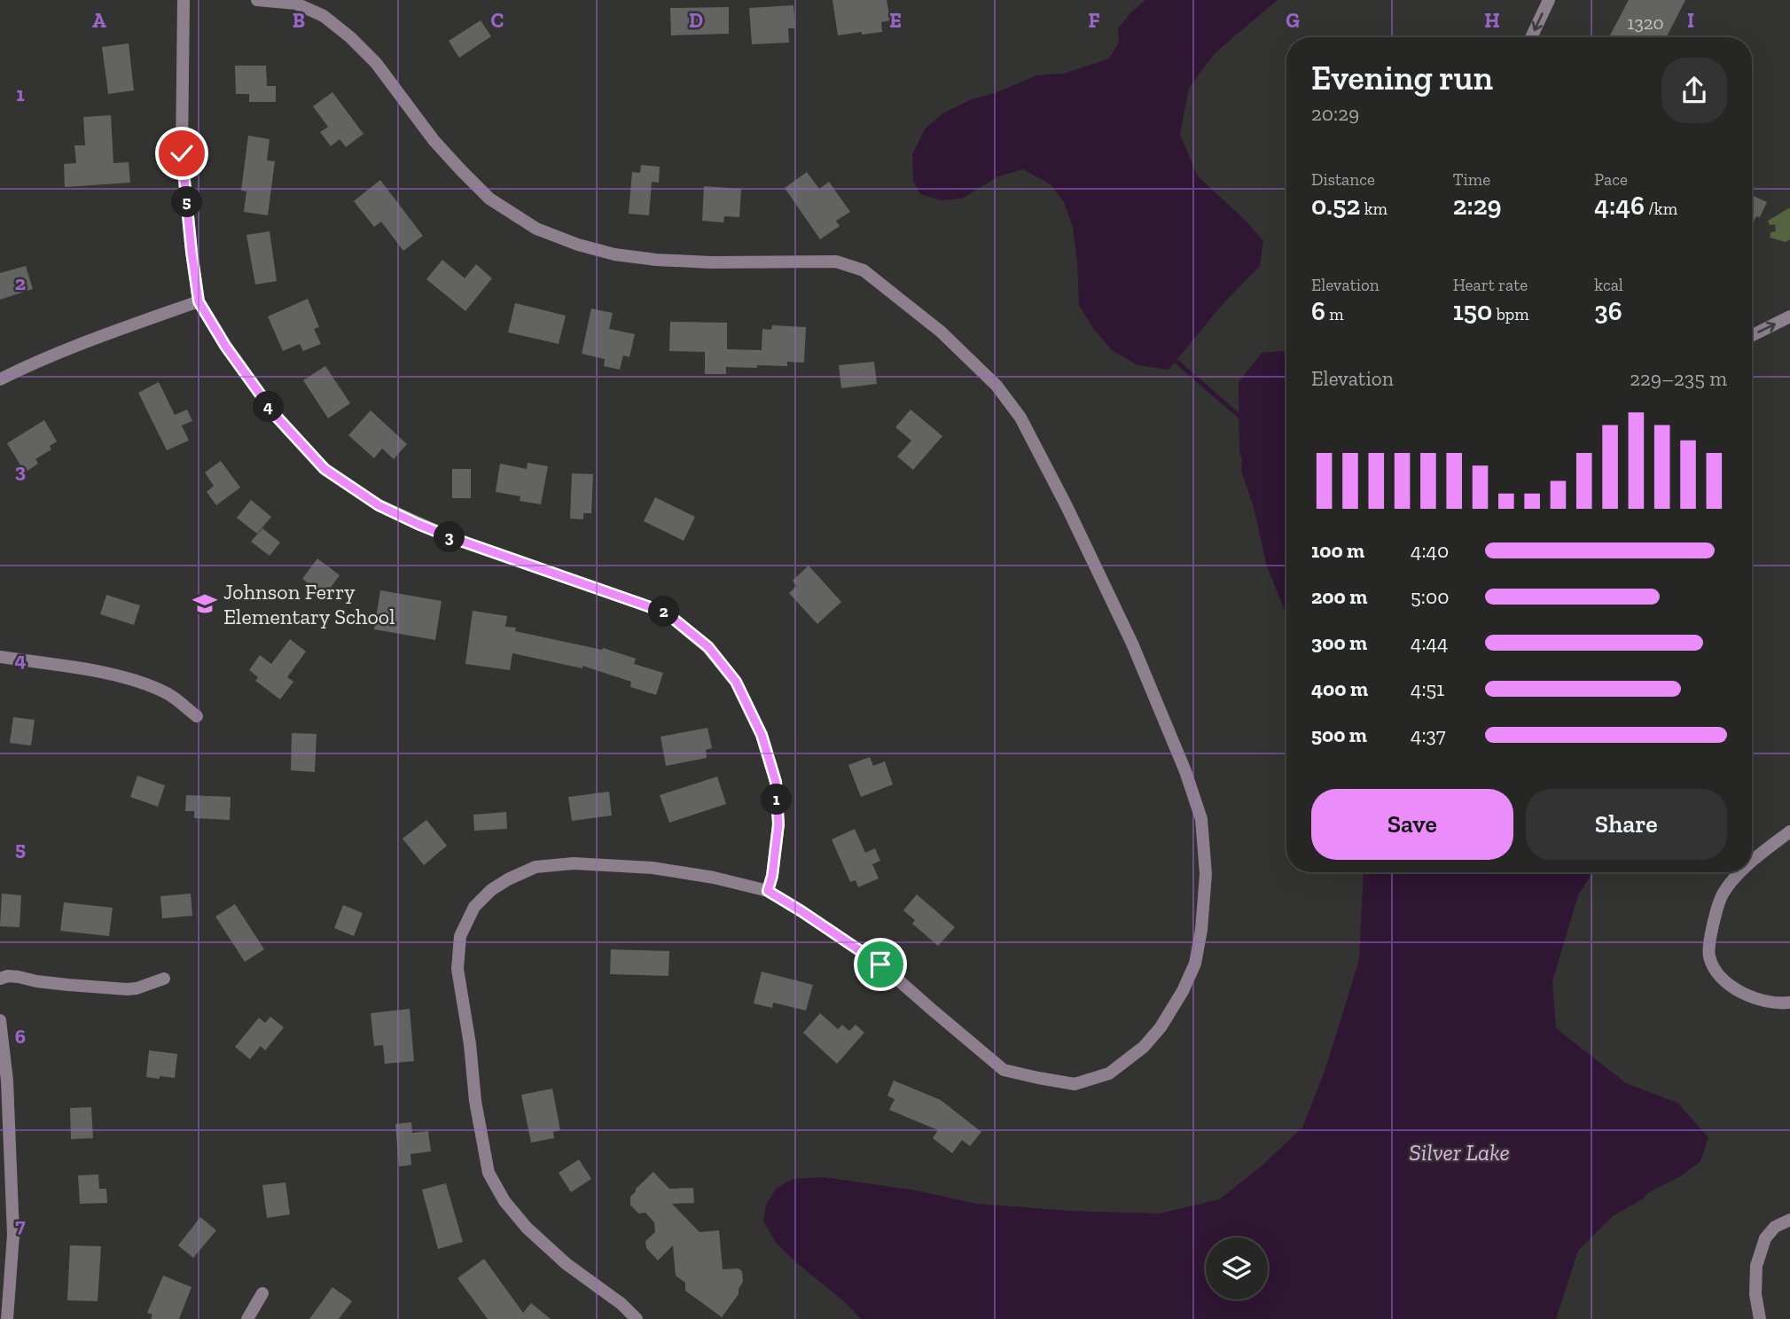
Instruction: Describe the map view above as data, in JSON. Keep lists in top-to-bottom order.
{
  "water": ["Silver Lake"],
  "places": {
    "school or university": ["Johnson Ferry Elementary School"]
  },
  "house_numbers": ["1320"],
  "page": {
    "heading": ["Evening run", "20:29"],
    "stats": [
      ["Distance", "0.52 km"],
      ["Time", "2:29"],
      ["Pace", "4:46 /km"],
      ["Elevation", "6 m"],
      ["Heart rate", "150 bpm"],
      ["kcal", "36"]
    ],
    "pins": [
      "5",
      "4",
      "3",
      "2",
      "1"
    ],
    "chart": ["Elevation", "229–235 m"],
    "list": [
      {
        "name": "100 m",
        "note": "4:40"
      },
      {
        "name": "200 m",
        "note": "5:00"
      },
      {
        "name": "300 m",
        "note": "4:44"
      },
      {
        "name": "400 m",
        "note": "4:51"
      },
      {
        "name": "500 m",
        "note": "4:37"
      }
    ],
    "buttons": ["Save", "Share"]
  },
  "grid": {
    "columns": [
      "A",
      "B",
      "C",
      "D",
      "E",
      "F",
      "G",
      "H",
      "I"
    ],
    "rows": [
      "1",
      "2",
      "3",
      "4",
      "5",
      "6",
      "7"
    ]
  }
}
